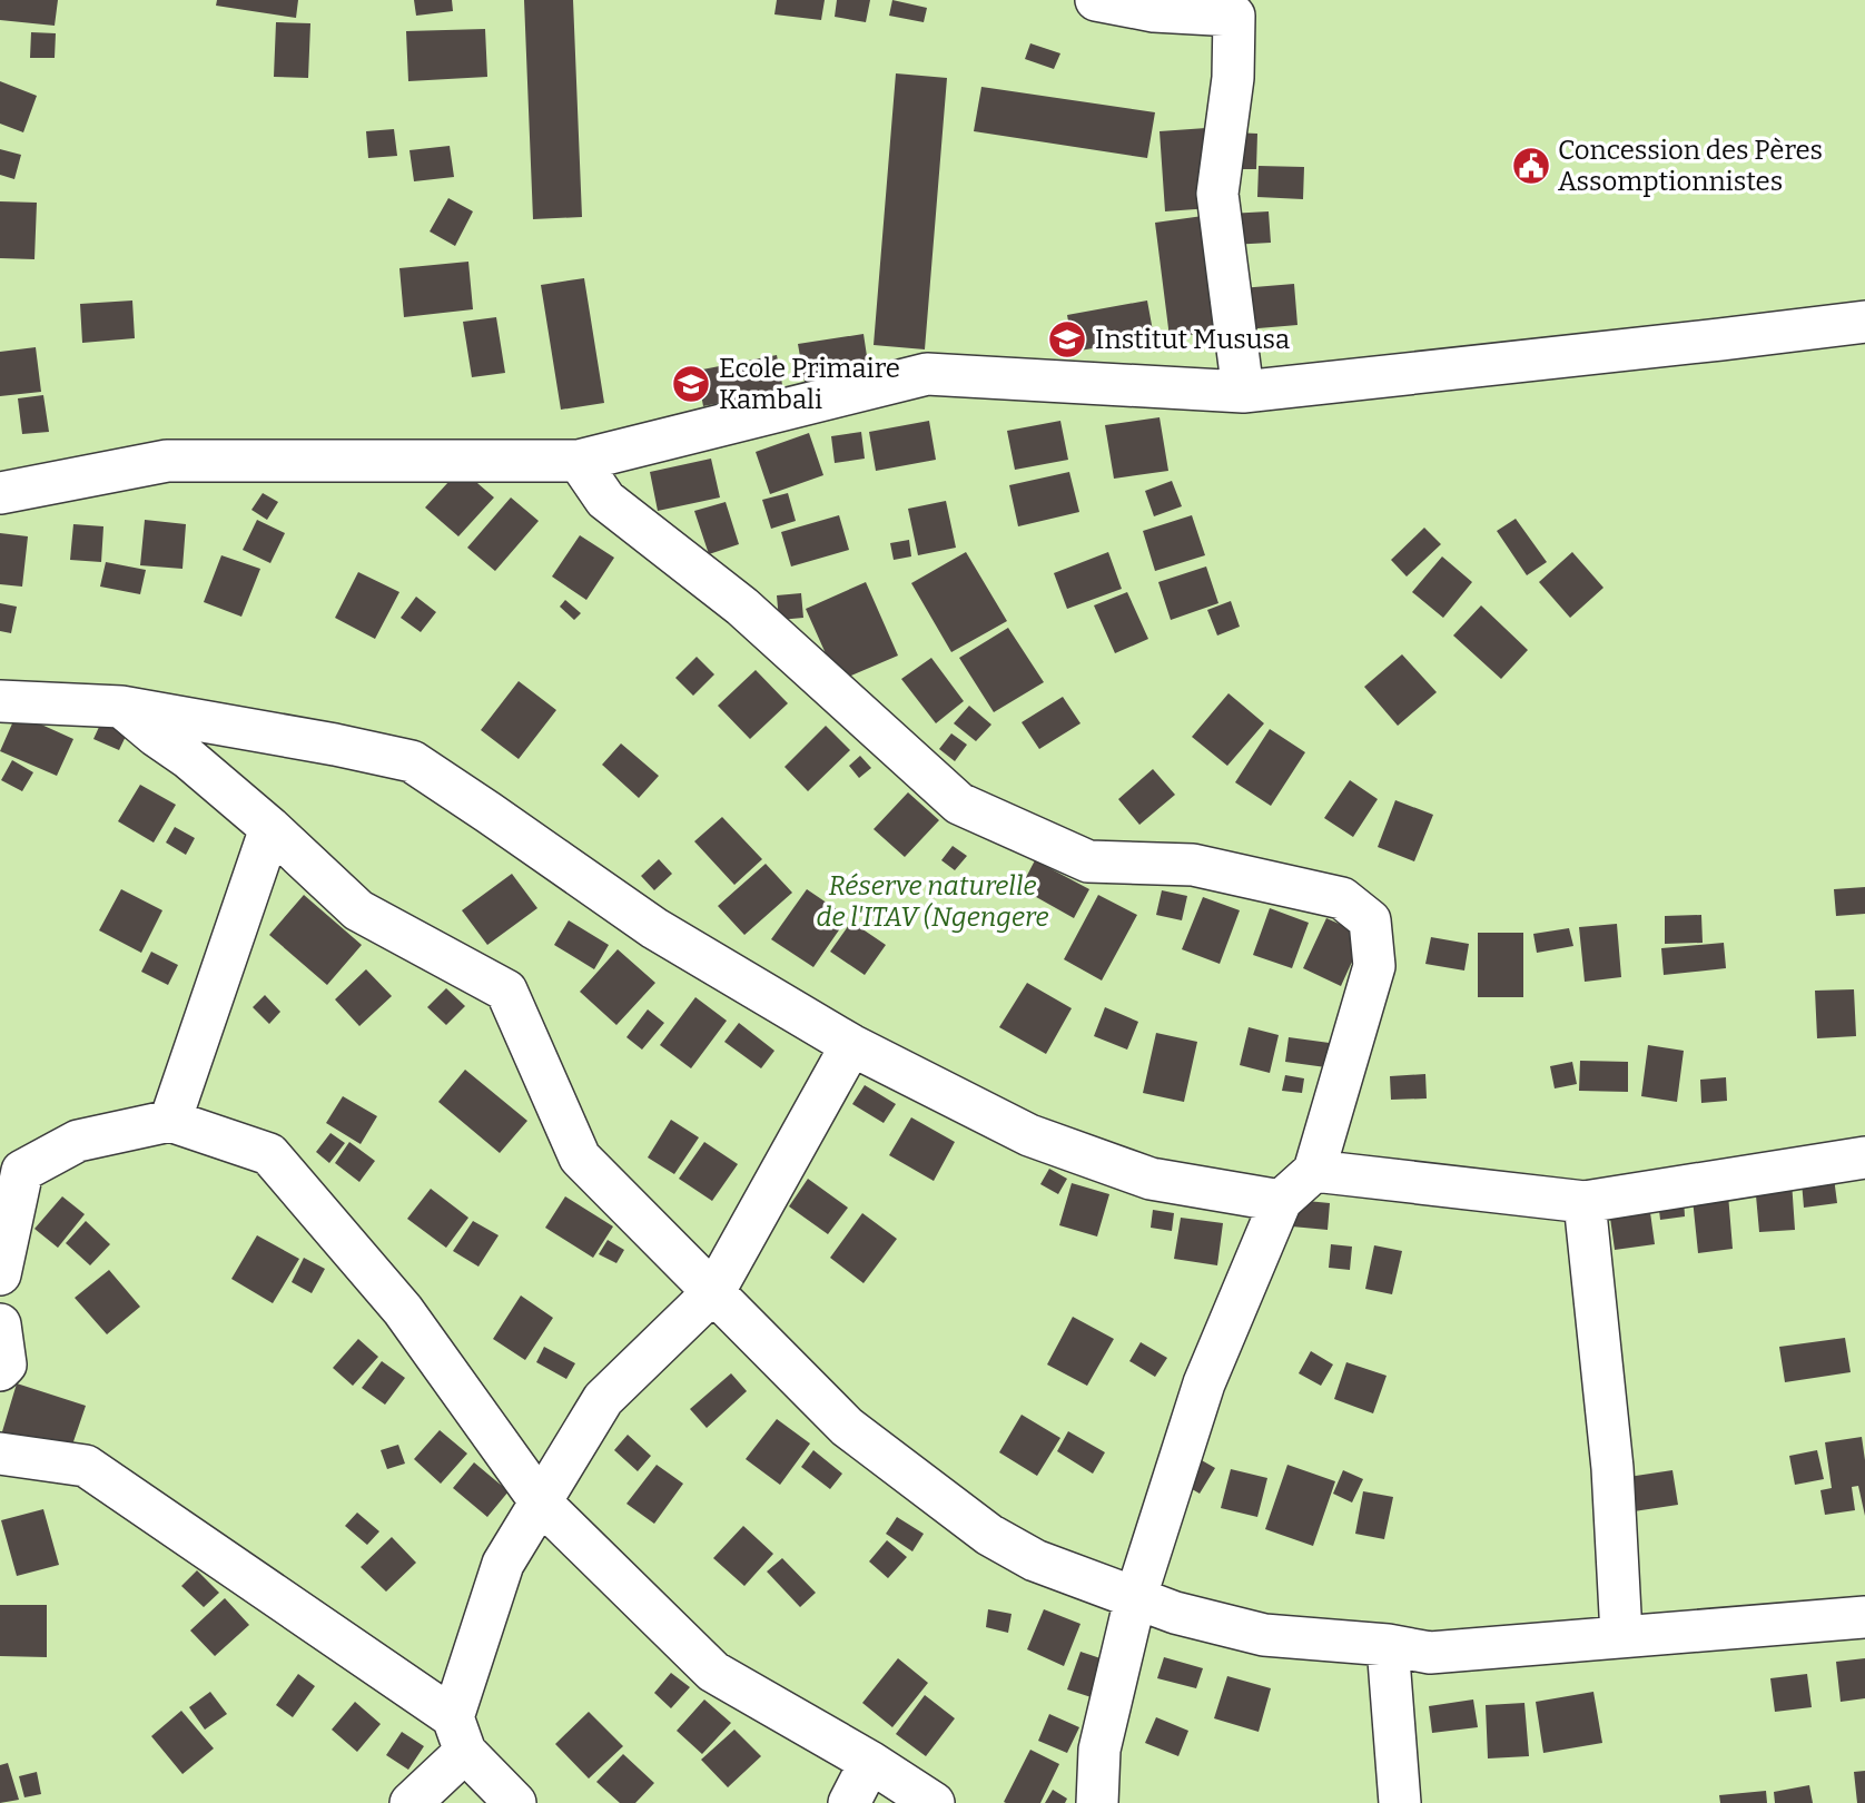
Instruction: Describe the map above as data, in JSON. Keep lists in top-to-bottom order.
{
  "parks": ["Réserve naturelle de l'ITAV (Ngengere"],
  "places": {
    "public building": ["Concession des Pères Assomptionnistes"],
    "school or university": ["Institut Mususa", "Ecole Primaire Kambali"]
  }
}
